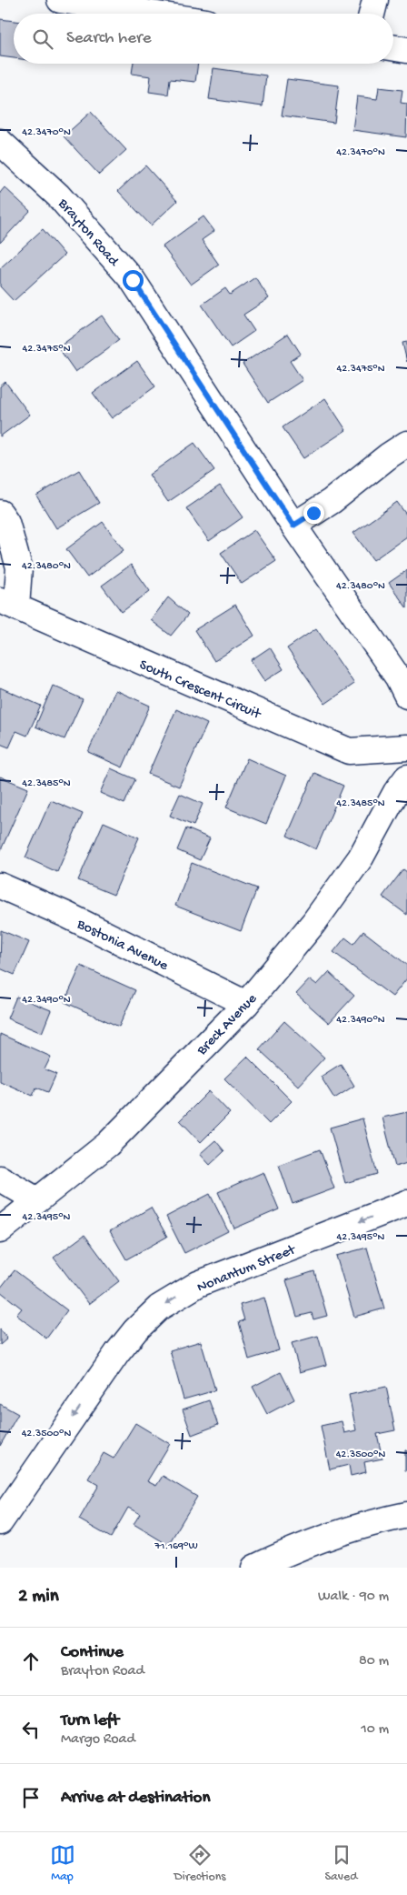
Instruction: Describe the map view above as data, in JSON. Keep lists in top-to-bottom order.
{
  "streets": {
    "street": [
      "Brayton Road",
      "South Crescent Circuit",
      "Bostonia Avenue",
      "Breck Avenue",
      "Nonantum Street"
    ]
  },
  "crossings": [
    ["Bostonia Avenue", "Breck Avenue"]
  ],
  "one_way": ["Nonantum Street"],
  "page": {
    "search": "Search here",
    "heading": ["2 min", "Walk · 90 m"],
    "list": [
      ["Continue", "Brayton Road", "80 m"],
      ["Turn left", "Margo Road", "10 m"],
      "Arrive at destination"
    ],
    "nav": ["Map", "Directions", "Saved"]
  },
  "coordinates": [
    "42.3470°N",
    "42.3475°N",
    "42.3480°N",
    "42.3485°N",
    "42.3490°N",
    "42.3495°N",
    "42.3500°N",
    "71.169°W"
  ]
}
